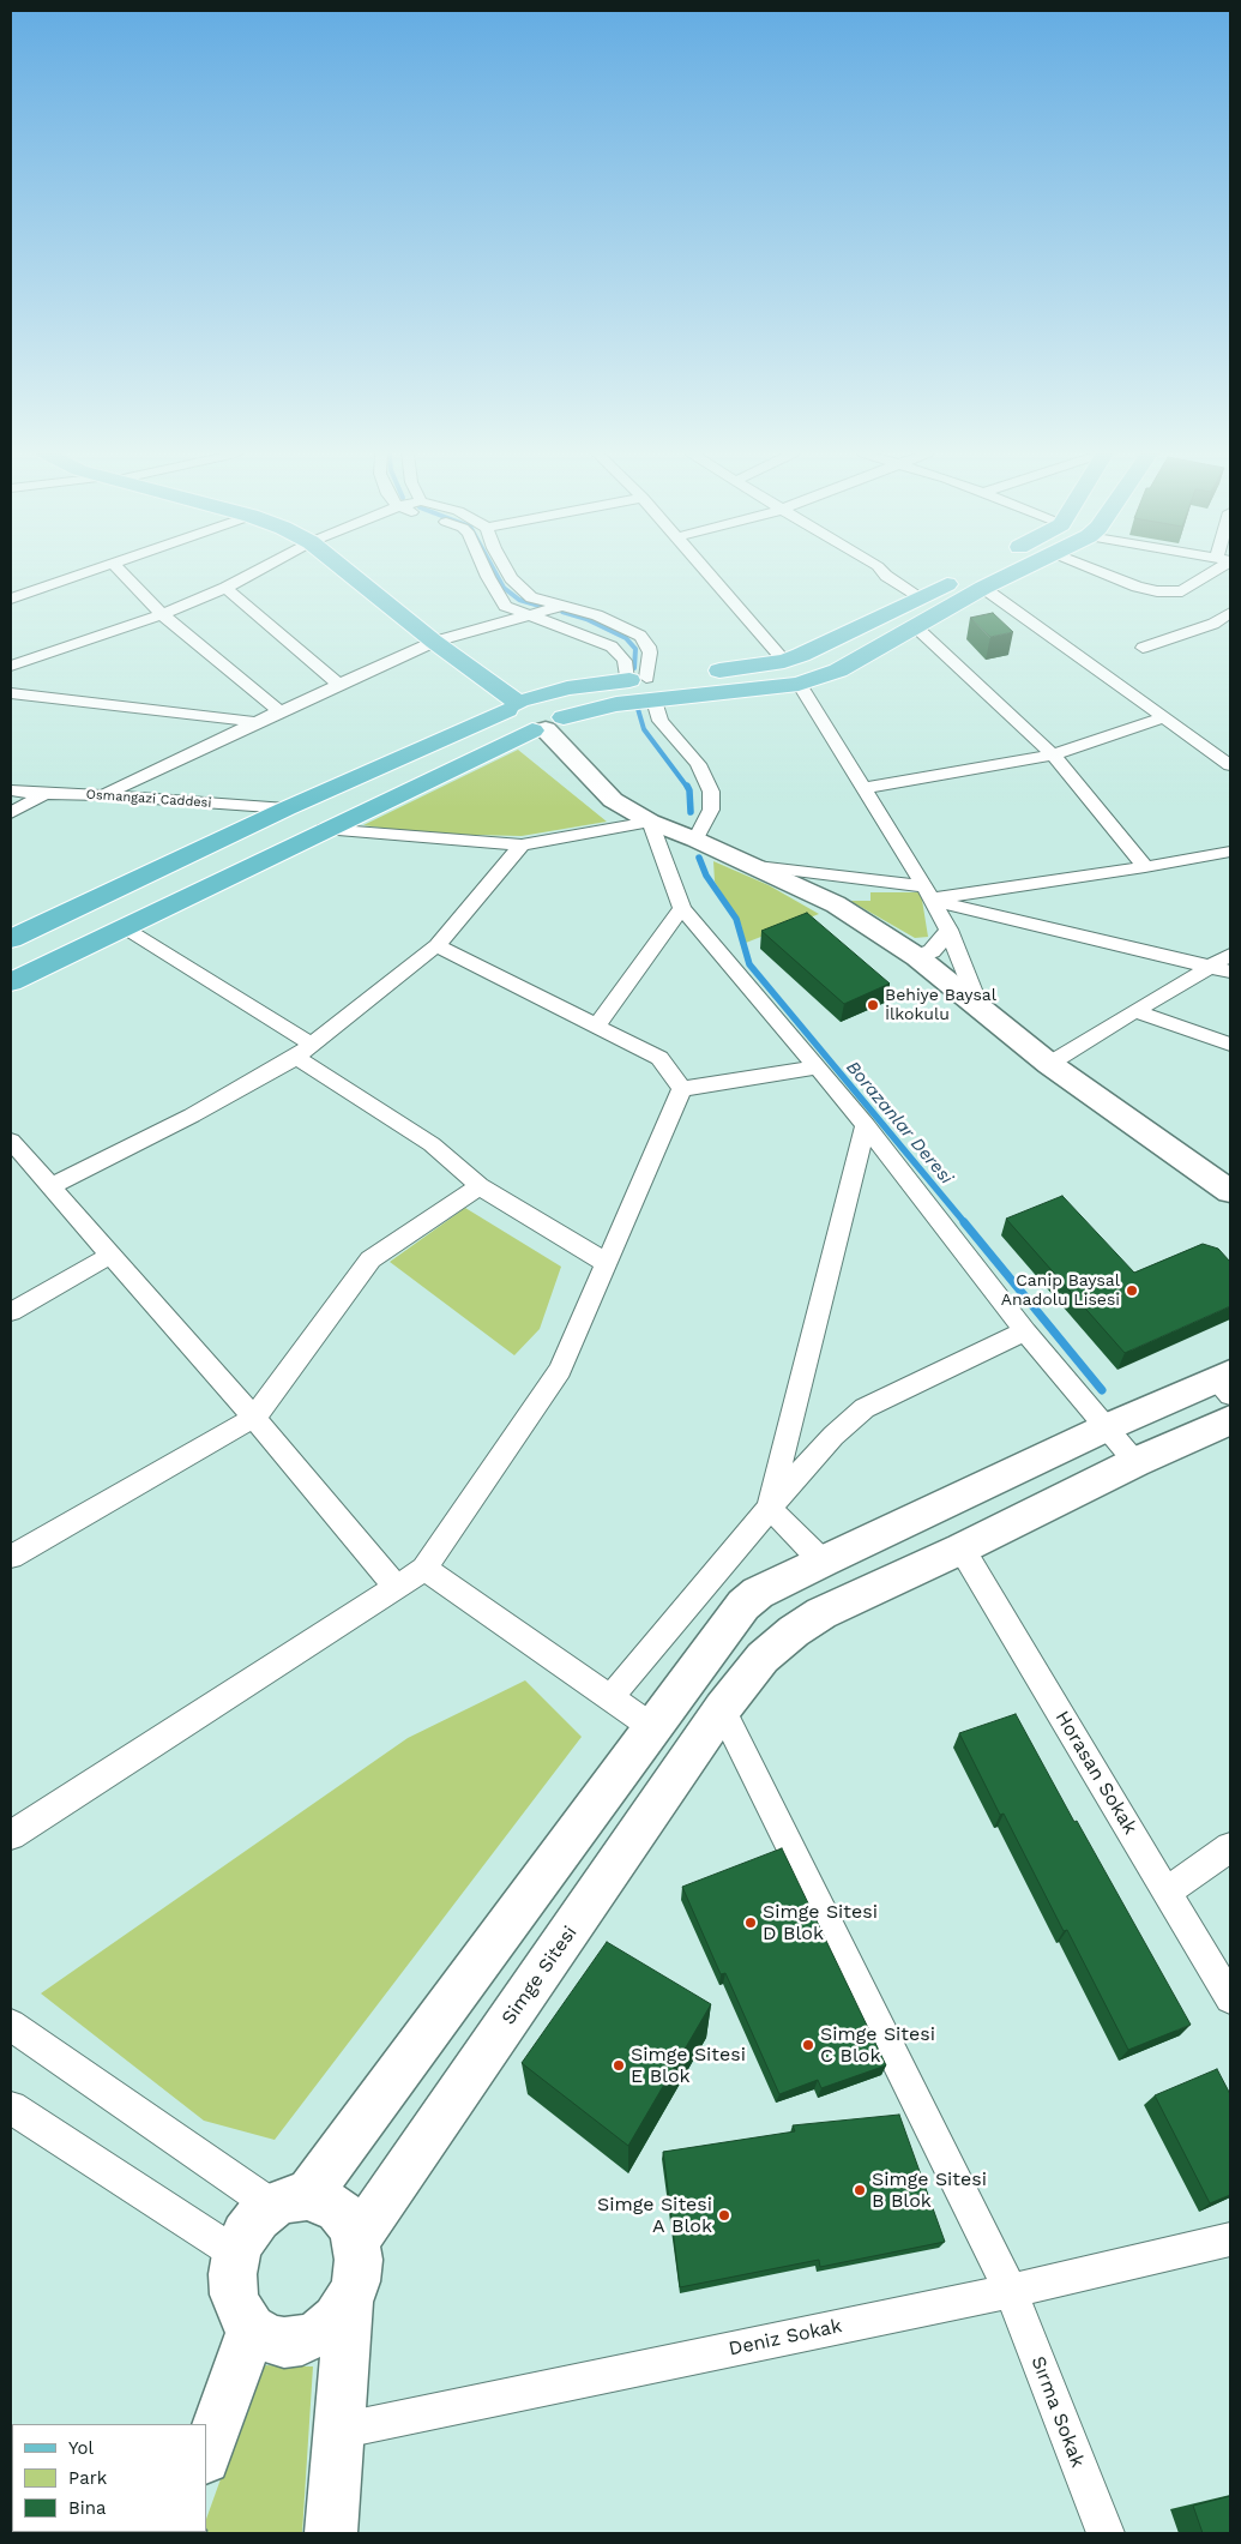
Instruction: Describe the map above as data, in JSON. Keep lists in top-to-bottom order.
{
  "streets": {
    "main road": ["Simge Sitesi"],
    "street": [
      "Osmangazi Caddesi",
      "Horasan Sokak",
      "Deniz Sokak",
      "Sırma Sokak"
    ]
  },
  "crossings": [
    ["Horasan Sokak", "Simge Sitesi"],
    ["Simge Sitesi", "Sırma Sokak"],
    ["Deniz Sokak", "Sırma Sokak"]
  ],
  "water": ["Borazanlar Deresi"],
  "places": [
    "Behiye Baysal İlkokulu",
    "Canip Baysal Anadolu Lisesi",
    "Simge Sitesi D Blok",
    "Simge Sitesi C Blok",
    "Simge Sitesi E Blok",
    "Simge Sitesi B Blok",
    "Simge Sitesi A Blok"
  ],
  "legend": ["Yol", "Park", "Bina"]
}
